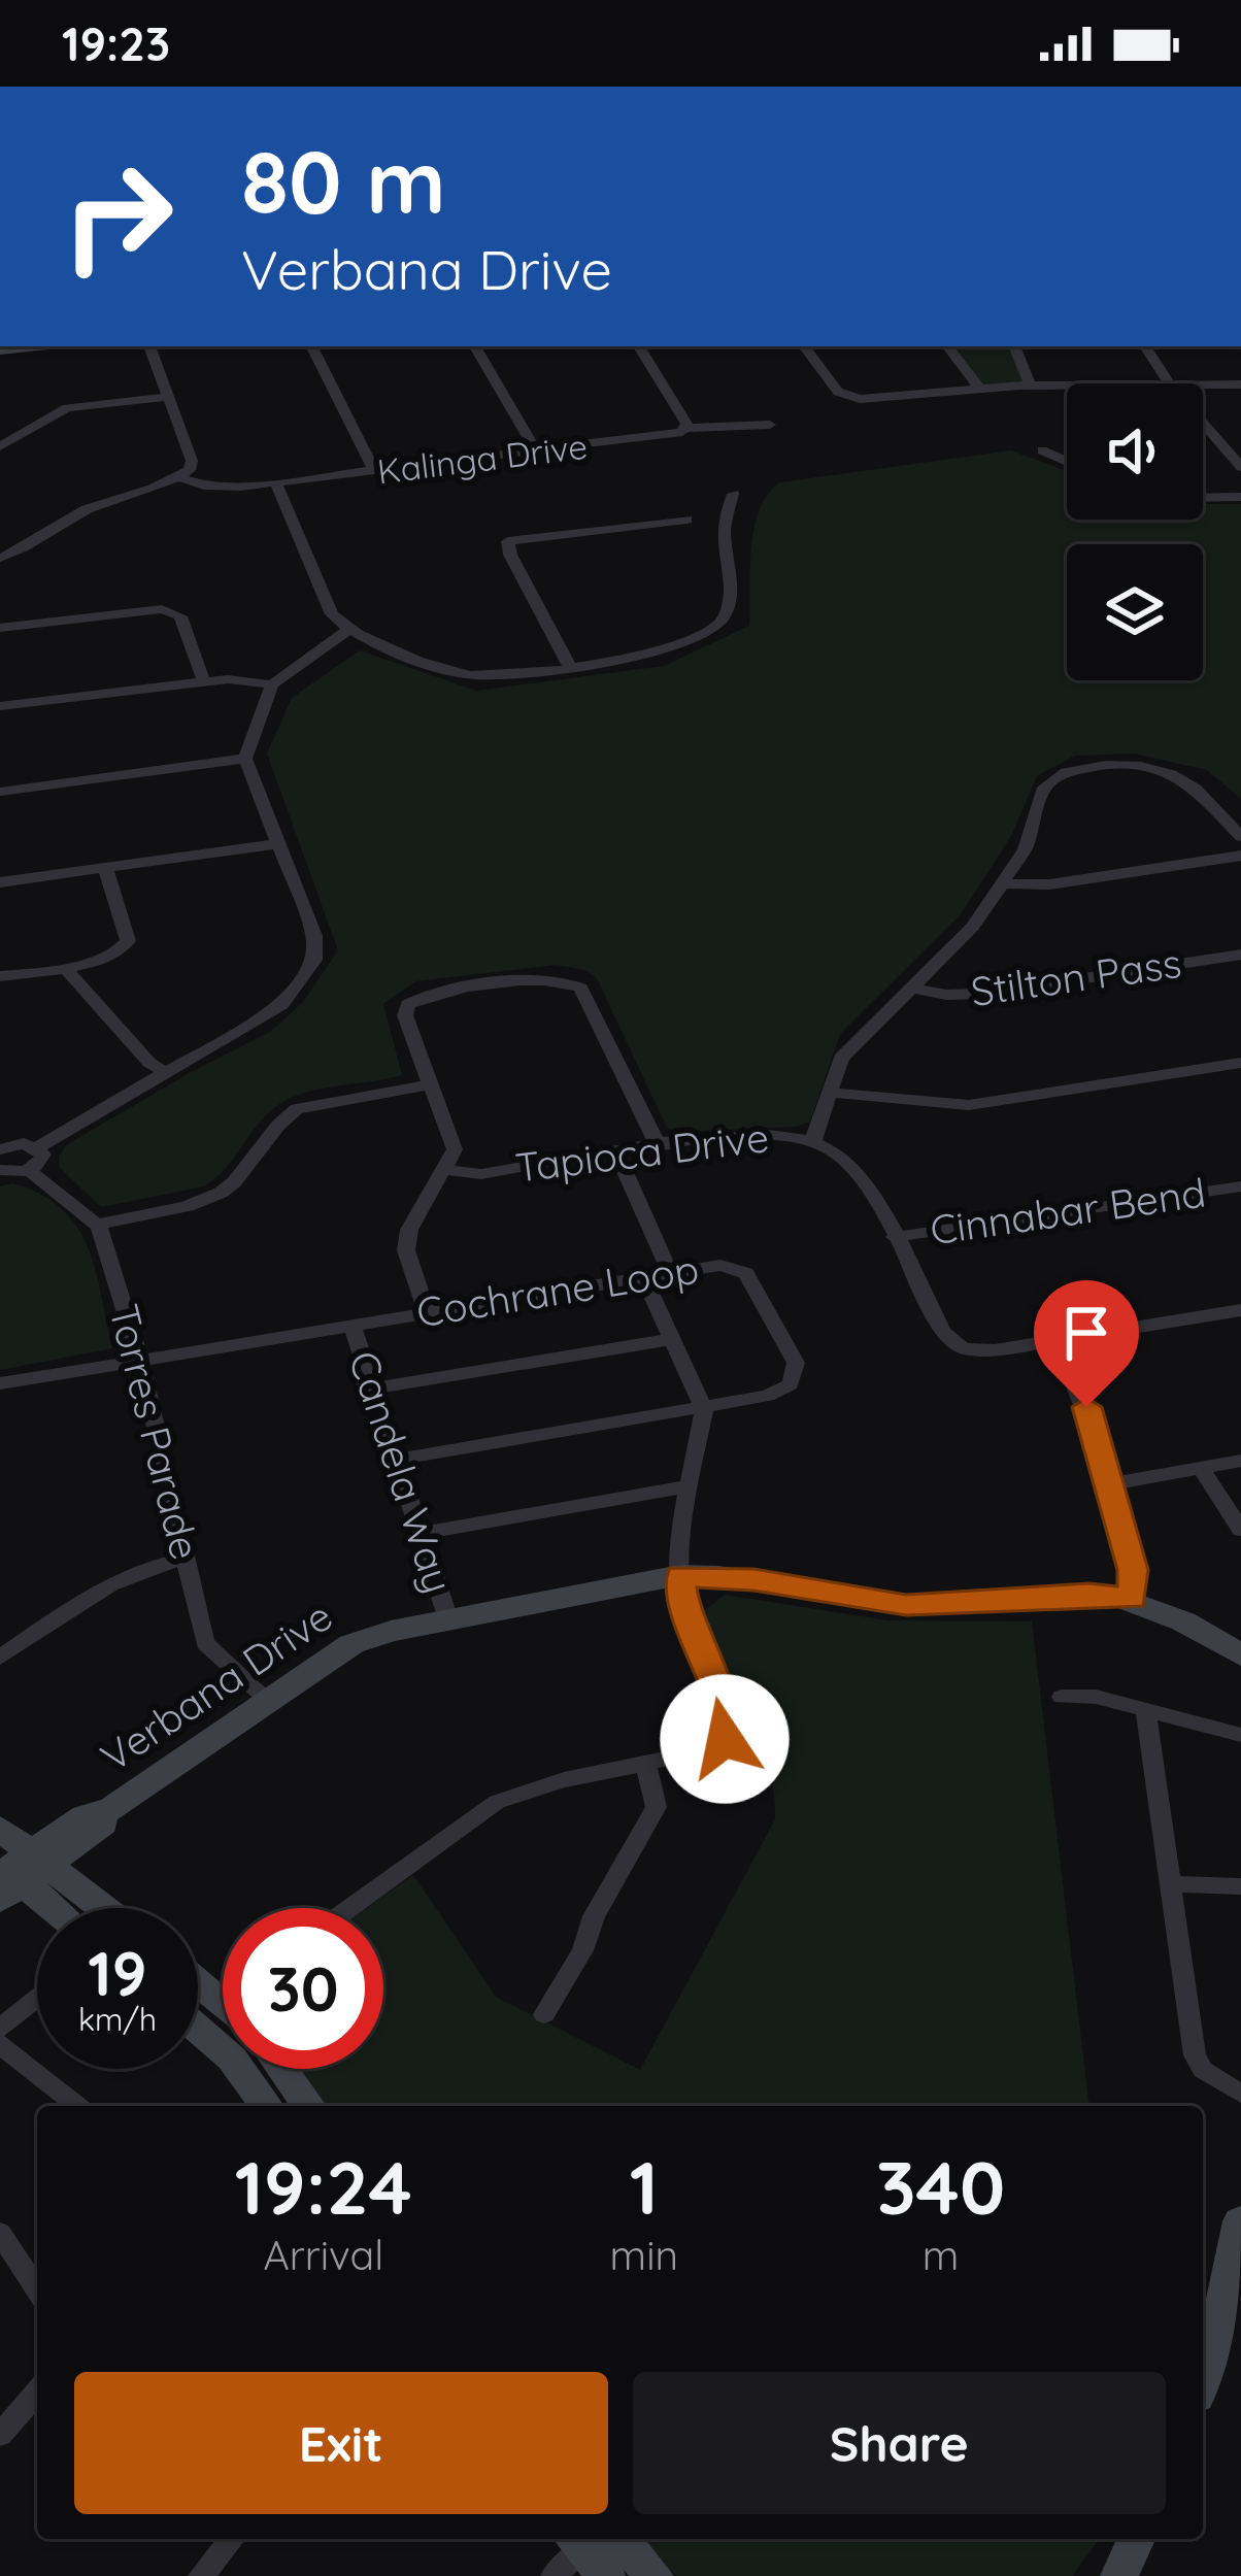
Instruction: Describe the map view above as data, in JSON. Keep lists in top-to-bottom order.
{
  "streets": {
    "street": [
      "Kalinga Drive",
      "Stilton Pass",
      "Tapioca Drive",
      "Cinnabar Bend",
      "Cochrane Loop",
      "Torres Parade",
      "Candela Way",
      "Verbana Drive"
    ]
  },
  "crossings": [
    ["Tapioca Drive", "Cinnabar Bend"],
    ["Cochrane Loop", "Torres Parade"],
    ["Cochrane Loop", "Candela Way"],
    ["Torres Parade", "Verbana Drive"],
    ["Candela Way", "Verbana Drive"]
  ],
  "page": {
    "status": "19:23",
    "turn": ["80 m", "Verbana Drive"],
    "speed": "19 km/h",
    "limit": "30",
    "eta": [
      "19:24",
      "Arrival",
      "1",
      "min",
      "340",
      "m"
    ],
    "buttons": ["Exit", "Share"]
  }
}
